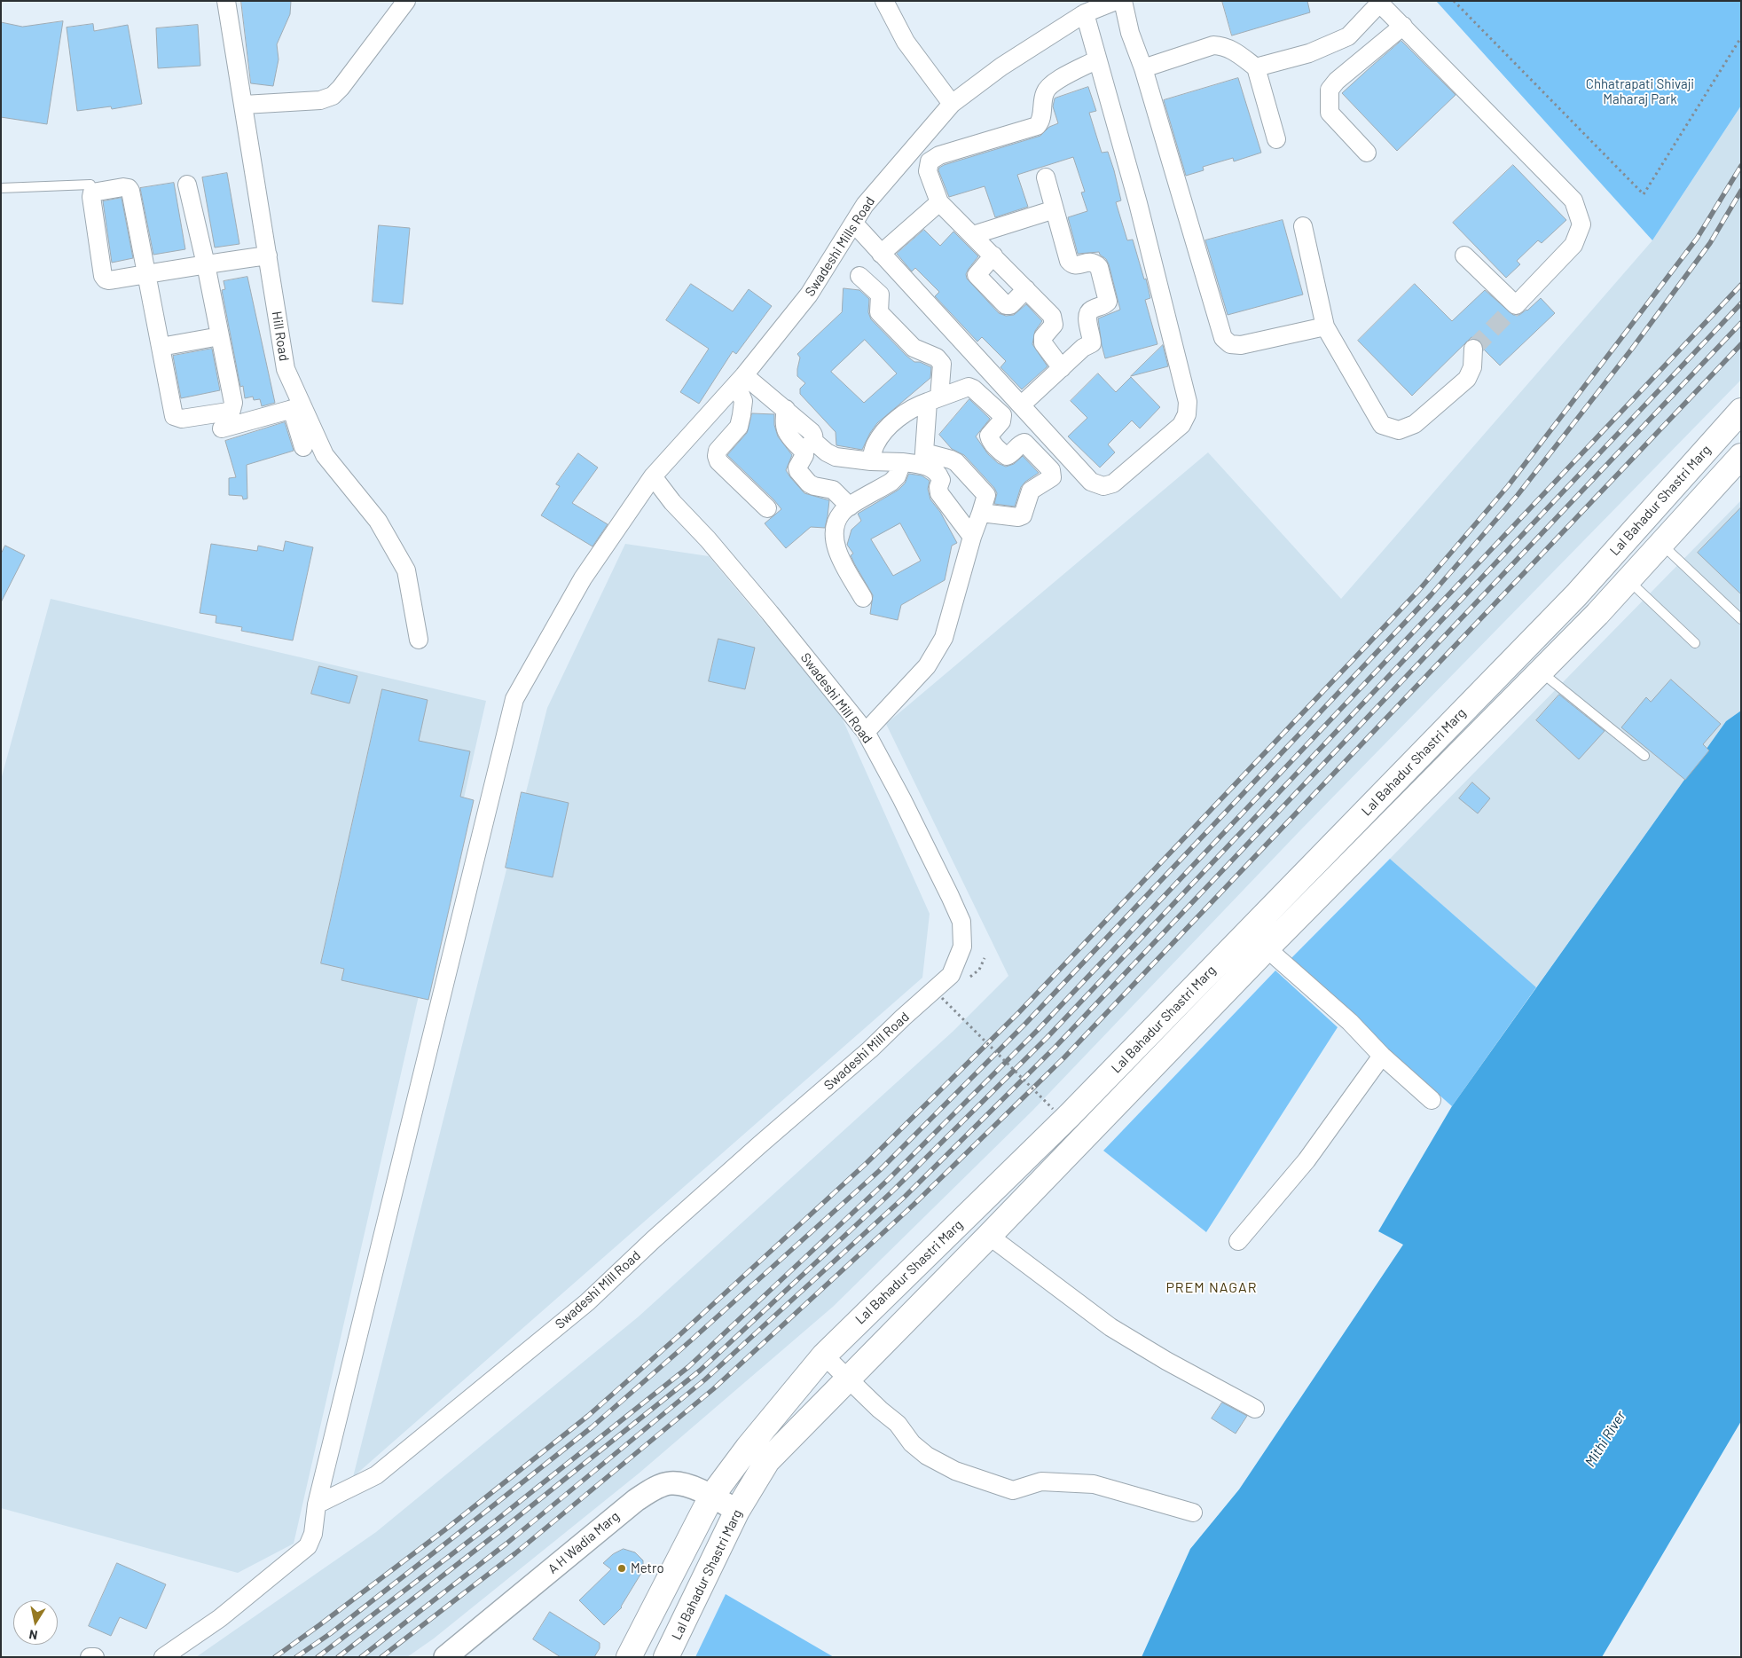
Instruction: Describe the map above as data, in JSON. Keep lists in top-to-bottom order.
{
  "streets": {
    "main road": ["Lal Bahadur Shastri Marg"],
    "street": [
      "Swadeshi Mills Road",
      "Hill Road",
      "Swadeshi Mill Road",
      "A H Wadia Marg"
    ]
  },
  "crossings": [
    ["Swadeshi Mills Road", "Swadeshi Mill Road"],
    ["Lal Bahadur Shastri Marg", "A H Wadia Marg"]
  ],
  "districts": ["PREM NAGAR"],
  "water": ["Mithi River"],
  "parks": ["Chhatrapati Shivaji Maharaj Park"],
  "places": ["Metro"],
  "north": "bottom"
}
